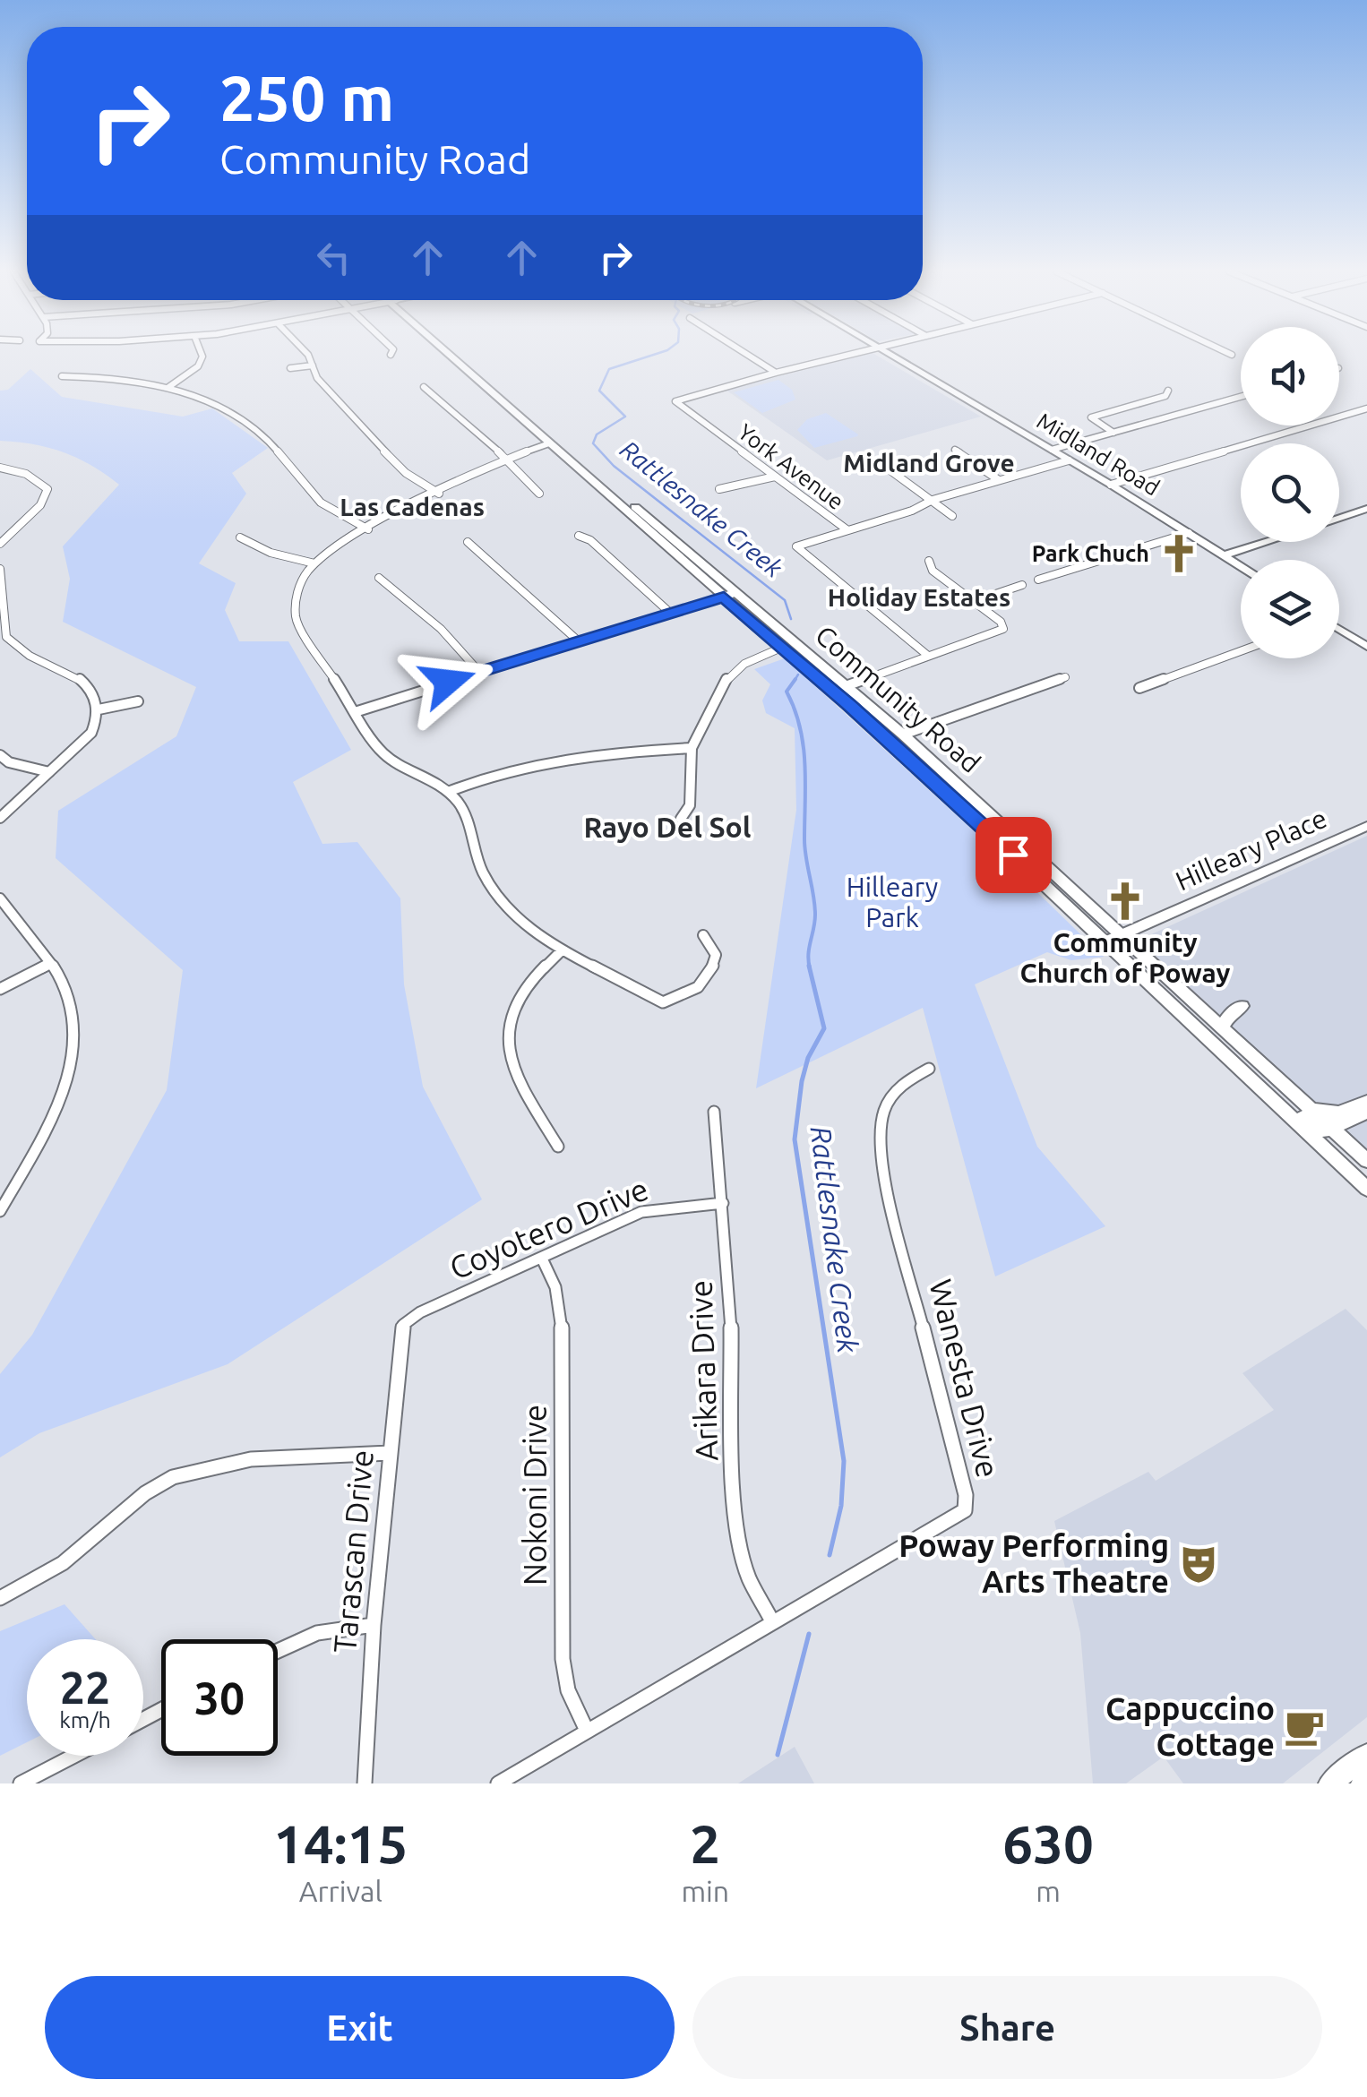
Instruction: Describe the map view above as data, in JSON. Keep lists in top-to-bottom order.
{
  "streets": {
    "main road": ["Midland Road", "Community Road", "Hilleary Place"],
    "street": [
      "York Avenue",
      "Coyotero Drive",
      "Arikara Drive",
      "Wanesta Drive",
      "Nokoni Drive",
      "Tarascan Drive"
    ]
  },
  "crossings": [
    ["Community Road", "Hilleary Place"],
    ["Coyotero Drive", "Arikara Drive"],
    ["Coyotero Drive", "Nokoni Drive"],
    ["Coyotero Drive", "Tarascan Drive"],
    ["Arikara Drive", "Wanesta Drive"],
    ["Wanesta Drive", "Nokoni Drive"]
  ],
  "districts": [
    "Midland Grove",
    "Las Cadenas",
    "Holiday Estates",
    "Rayo Del Sol"
  ],
  "water": ["Rattlesnake Creek"],
  "parks": ["Hilleary Park"],
  "places": {
    "church": ["Park Chuch", "Community Church of Poway"],
    "theatre": ["Poway Performing Arts Theatre"],
    "cafe": ["Cappuccino Cottage"]
  },
  "page": {
    "turn": ["250 m", "Community Road"],
    "speed": "22 km/h",
    "limit": "30",
    "eta": [
      "14:15",
      "Arrival",
      "2",
      "min",
      "630",
      "m"
    ],
    "buttons": ["Exit", "Share"]
  }
}
